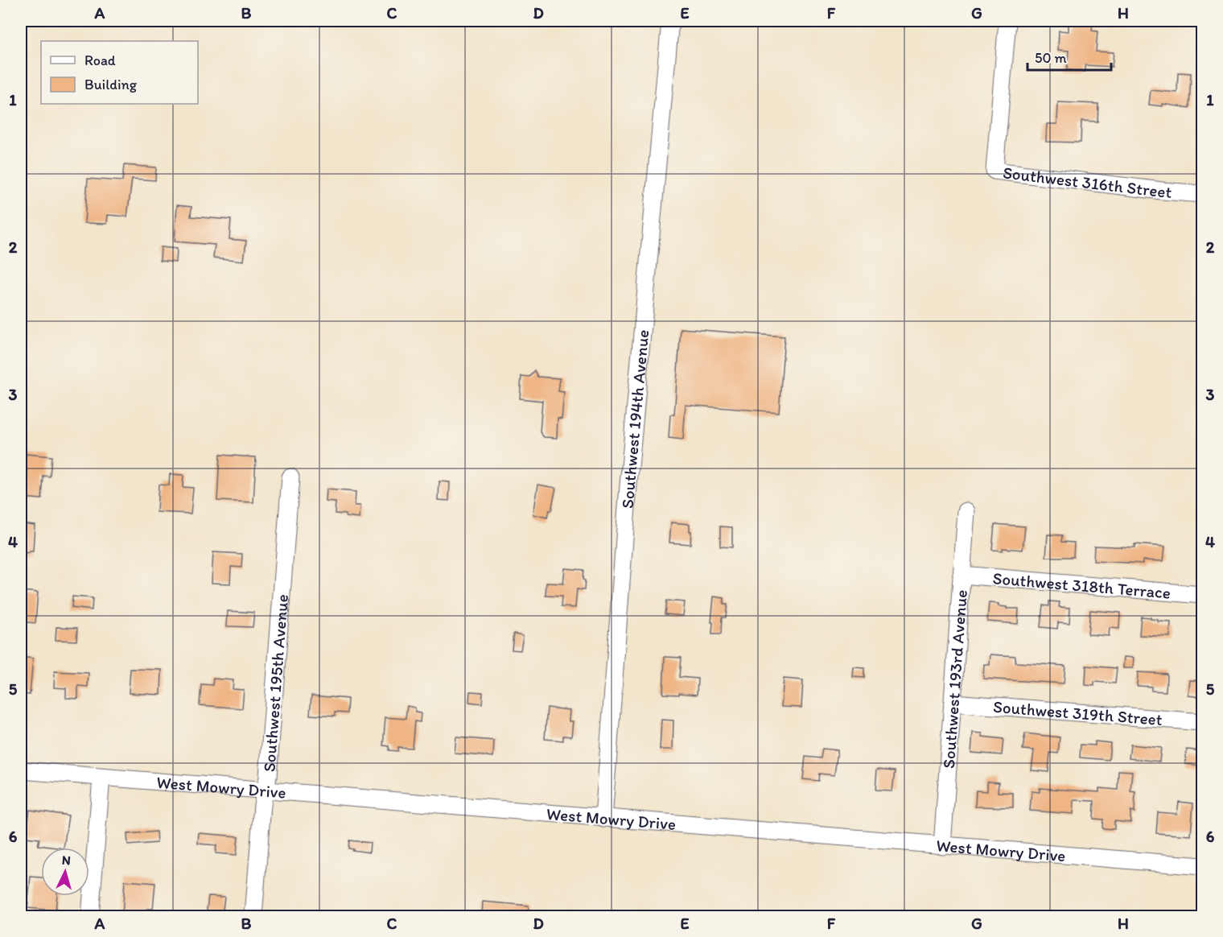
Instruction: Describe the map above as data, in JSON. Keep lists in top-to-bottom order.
{
  "streets": {
    "street": [
      "Southwest 316th Street",
      "Southwest 194th Avenue",
      "Southwest 318th Terrace",
      "Southwest 193rd Avenue",
      "Southwest 195th Avenue",
      "Southwest 319th Street",
      "West Mowry Drive"
    ]
  },
  "crossings": [
    ["Southwest 194th Avenue", "West Mowry Drive"],
    ["Southwest 318th Terrace", "Southwest 193rd Avenue"],
    ["Southwest 193rd Avenue", "Southwest 319th Street"],
    ["Southwest 193rd Avenue", "West Mowry Drive"],
    ["Southwest 195th Avenue", "West Mowry Drive"]
  ],
  "legend": ["Road", "Building"],
  "scale_bar": "50 m",
  "north": "top",
  "grid": {
    "columns": [
      "A",
      "B",
      "C",
      "D",
      "E",
      "F",
      "G",
      "H"
    ],
    "rows": [
      "1",
      "2",
      "3",
      "4",
      "5",
      "6"
    ]
  }
}
